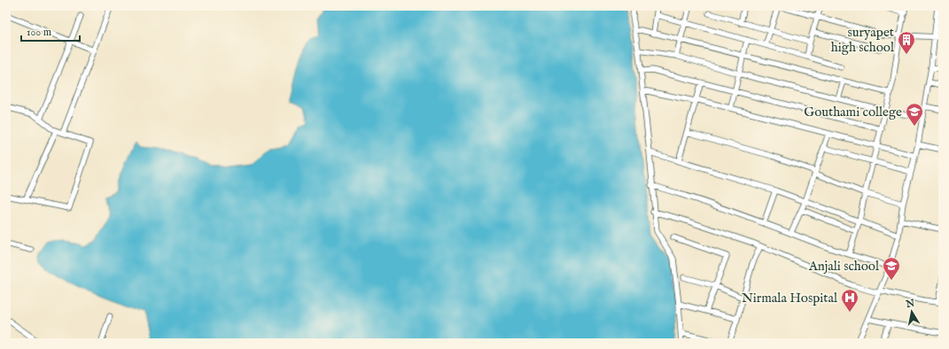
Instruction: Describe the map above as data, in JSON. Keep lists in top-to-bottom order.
{
  "places": {
    "building": ["suryapet high school"],
    "school or university": ["Gouthami college", "Anjali school"],
    "hospital": ["Nirmala Hospital"]
  },
  "scale_bar": "100 m",
  "north": "top"
}
